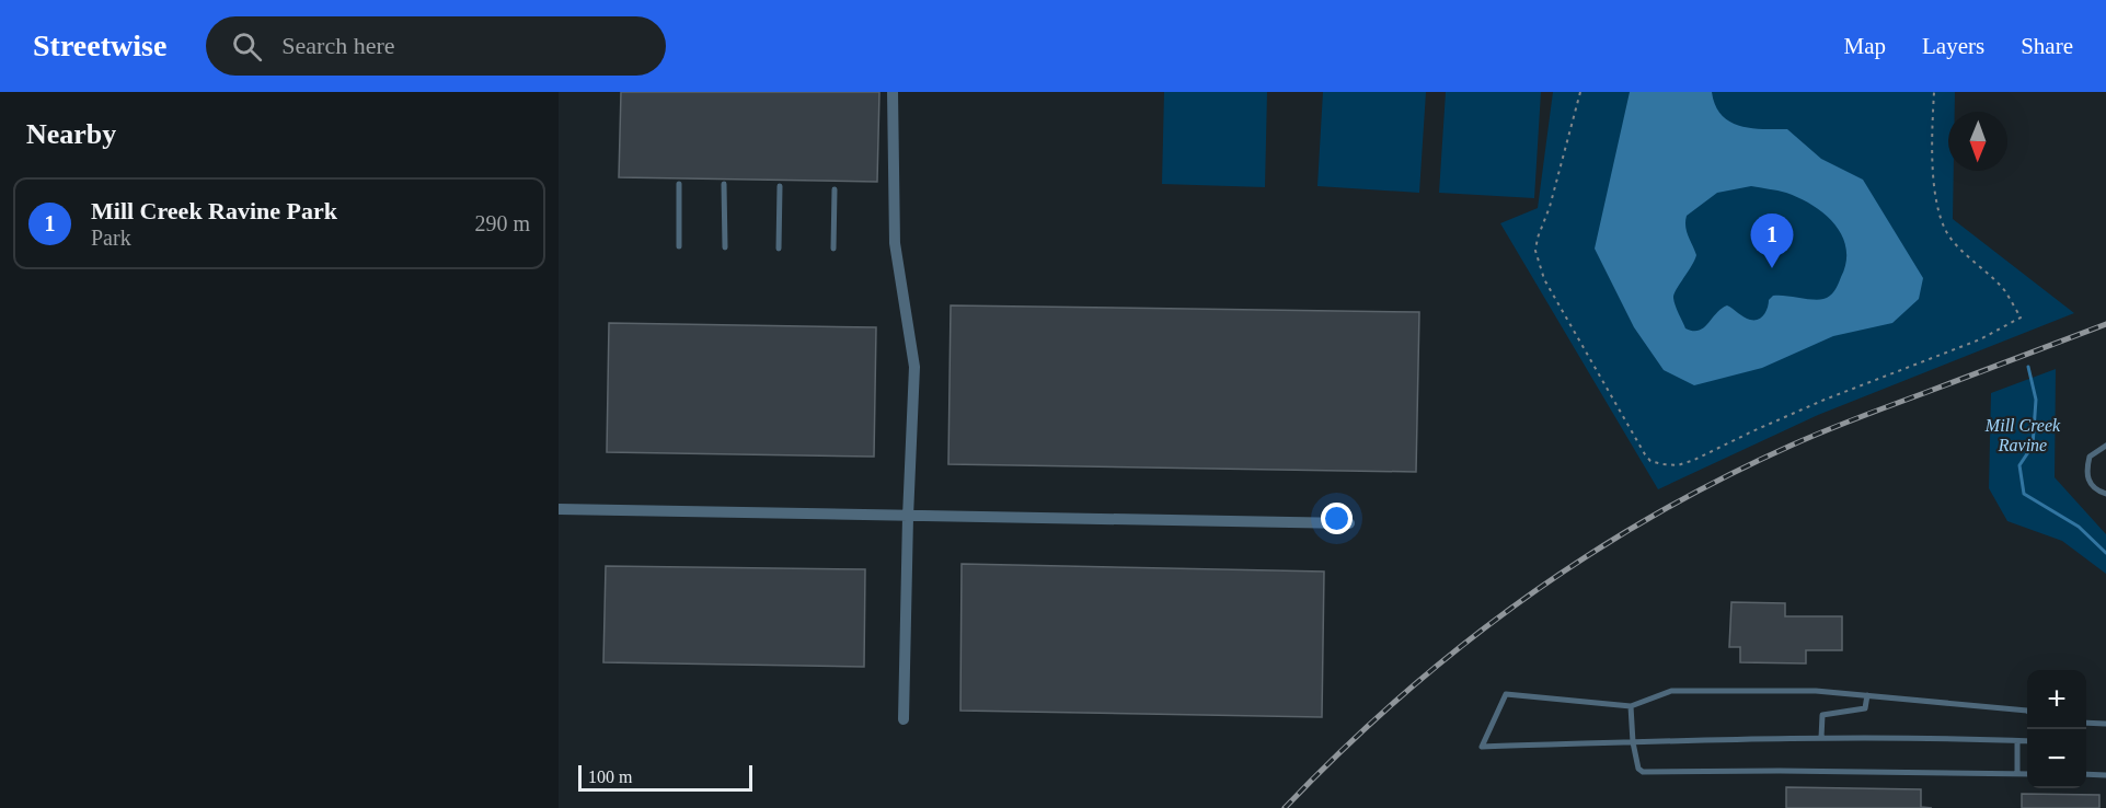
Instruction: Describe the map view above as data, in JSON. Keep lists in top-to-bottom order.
{
  "parks": ["Mill Creek Ravine"],
  "scale_bar": "100 m",
  "north": "bottom",
  "page": {
    "header": "Streetwise",
    "search": "Search here",
    "nav": ["Map", "Layers", "Share"],
    "heading": "Nearby",
    "list": [
      {
        "mark": "1",
        "name": "Mill Creek Ravine Park",
        "note": "Park",
        "value": "290 m"
      }
    ],
    "pins": "1",
    "map_buttons": ["+", "−"],
    "scale": "100 m"
  }
}
